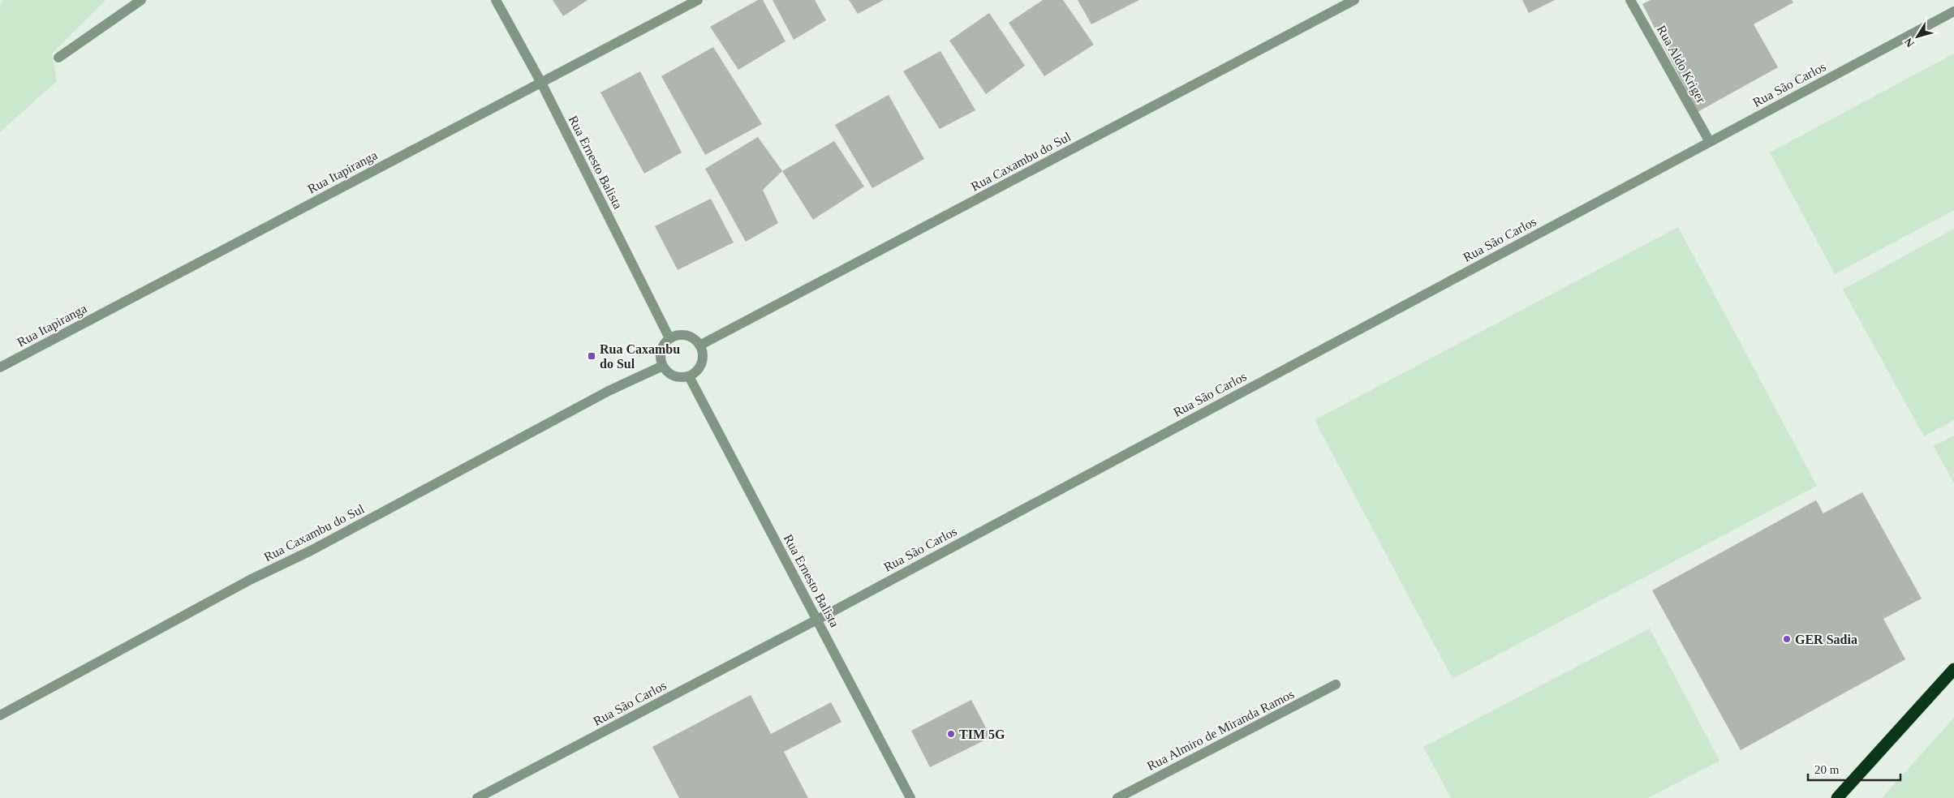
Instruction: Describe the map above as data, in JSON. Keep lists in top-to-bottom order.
{
  "streets": {
    "street": [
      "Rua Aldo Kriger",
      "Rua São Carlos",
      "Rua Caxambu do Sul",
      "Rua Ernesto Balista",
      "Rua Itapiranga",
      "Rua Almiro de Miranda Ramos"
    ]
  },
  "crossings": [
    ["Rua Aldo Kriger", "Rua São Carlos"],
    ["Rua São Carlos", "Rua Ernesto Balista"],
    ["Rua Caxambu do Sul", "Rua Ernesto Balista"],
    ["Rua Ernesto Balista", "Rua Itapiranga"]
  ],
  "places": {
    "transit": ["Rua Caxambu do Sul"],
    "other": ["GER Sadia", "TIM 5G"]
  },
  "scale_bar": "20 m",
  "north": "bottom left"
}
